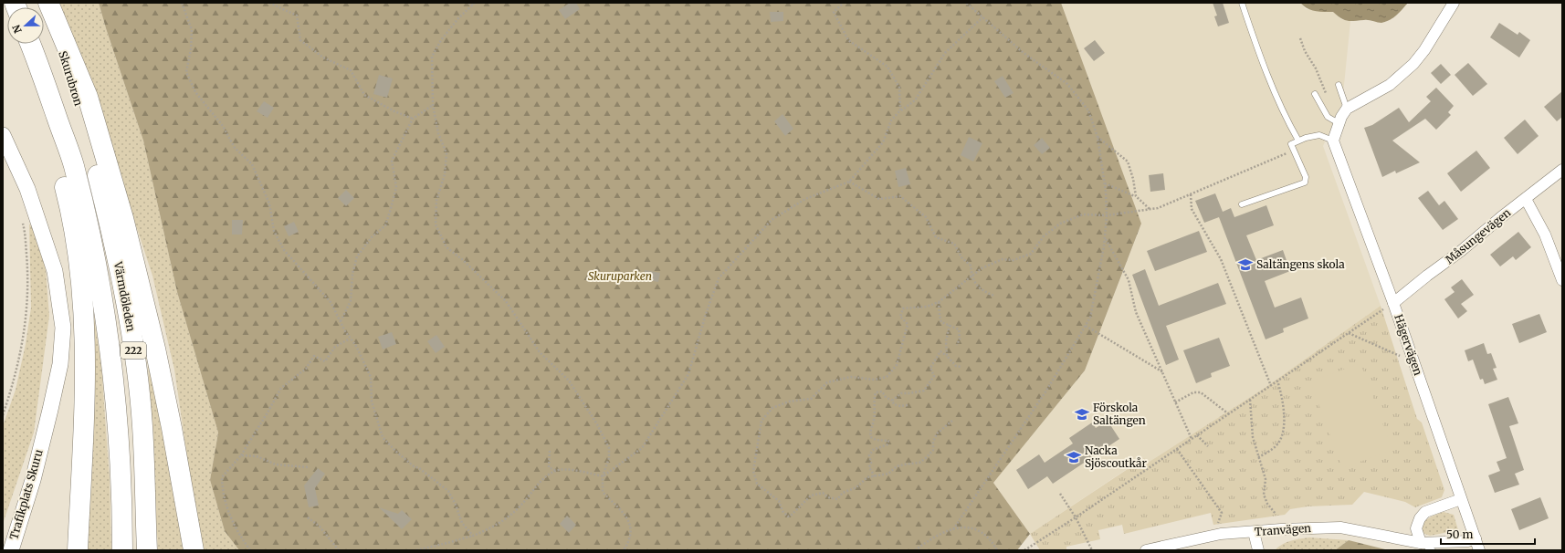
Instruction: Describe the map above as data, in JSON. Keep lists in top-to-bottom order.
{
  "streets": {
    "highway": ["Värmdöleden", "222"],
    "main road": ["Trafikplats Skuru"],
    "street": ["Måsungevägen", "Hägervägen", "Tranvägen"]
  },
  "crossings": [
    ["Måsungevägen", "Hägervägen"],
    ["Värmdöleden", "222"],
    ["Hägervägen", "Tranvägen"]
  ],
  "parks": ["Skuruparken"],
  "places": {
    "school or university": ["Saltängens skola", "Förskola Saltängen", "Nacka Sjöscoutkår"]
  },
  "scale_bar": "50 m",
  "north": "left"
}
